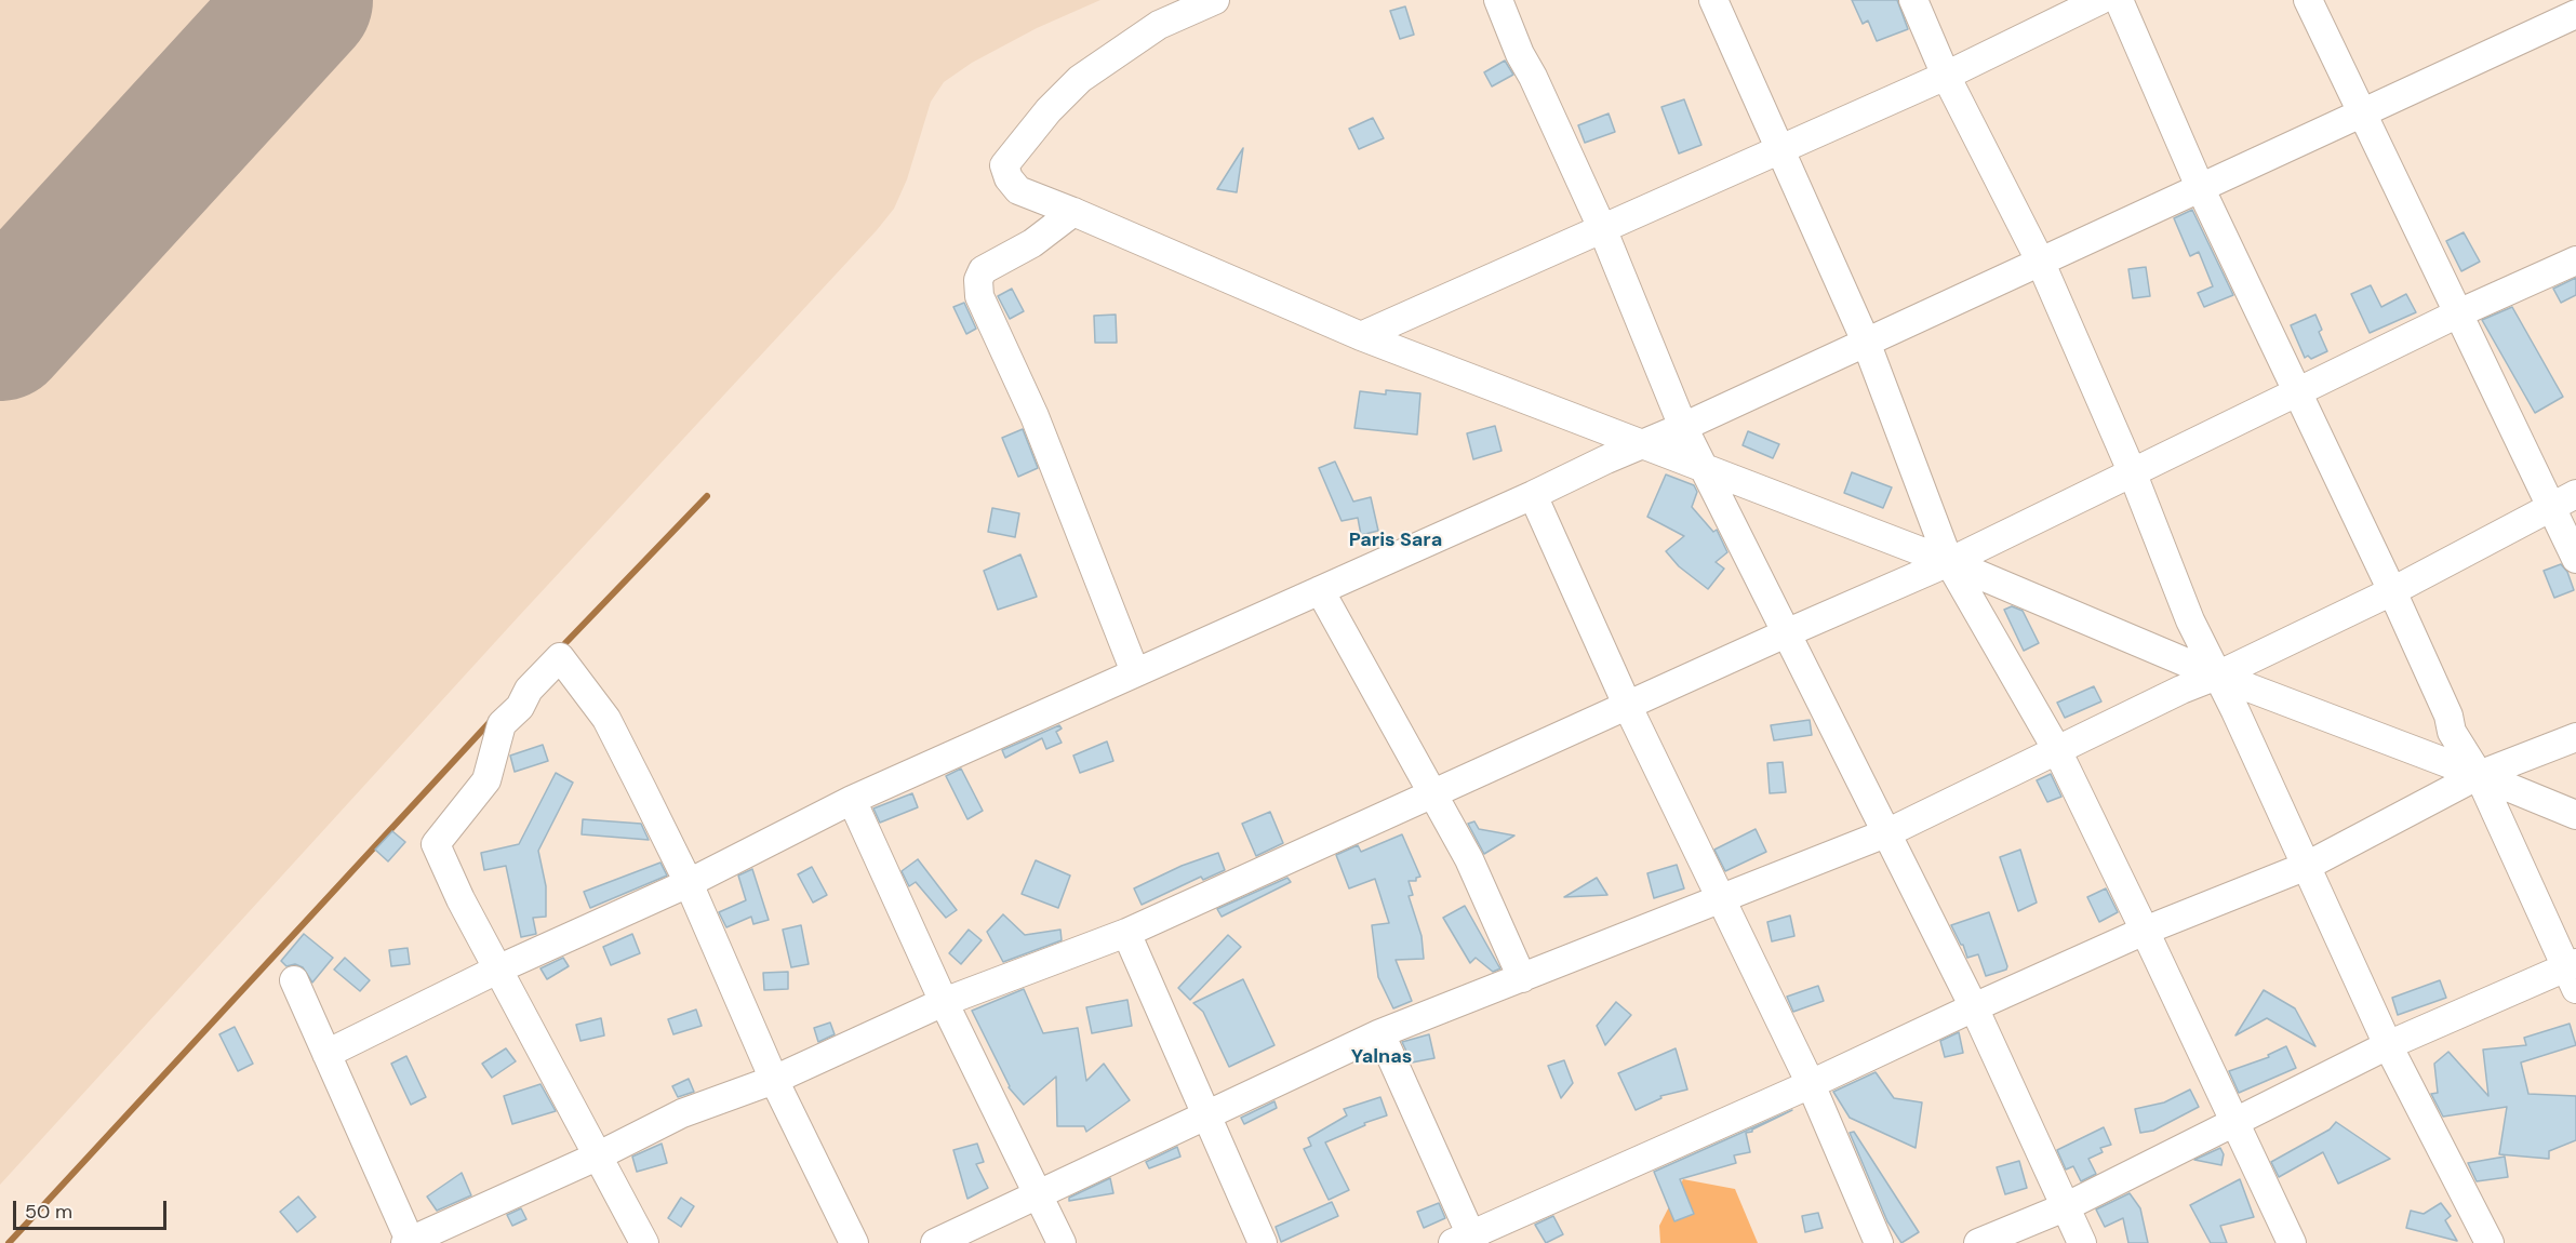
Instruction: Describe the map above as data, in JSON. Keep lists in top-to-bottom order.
{
  "districts": ["Paris Sara", "Yalnas"],
  "scale_bar": "50 m"
}
